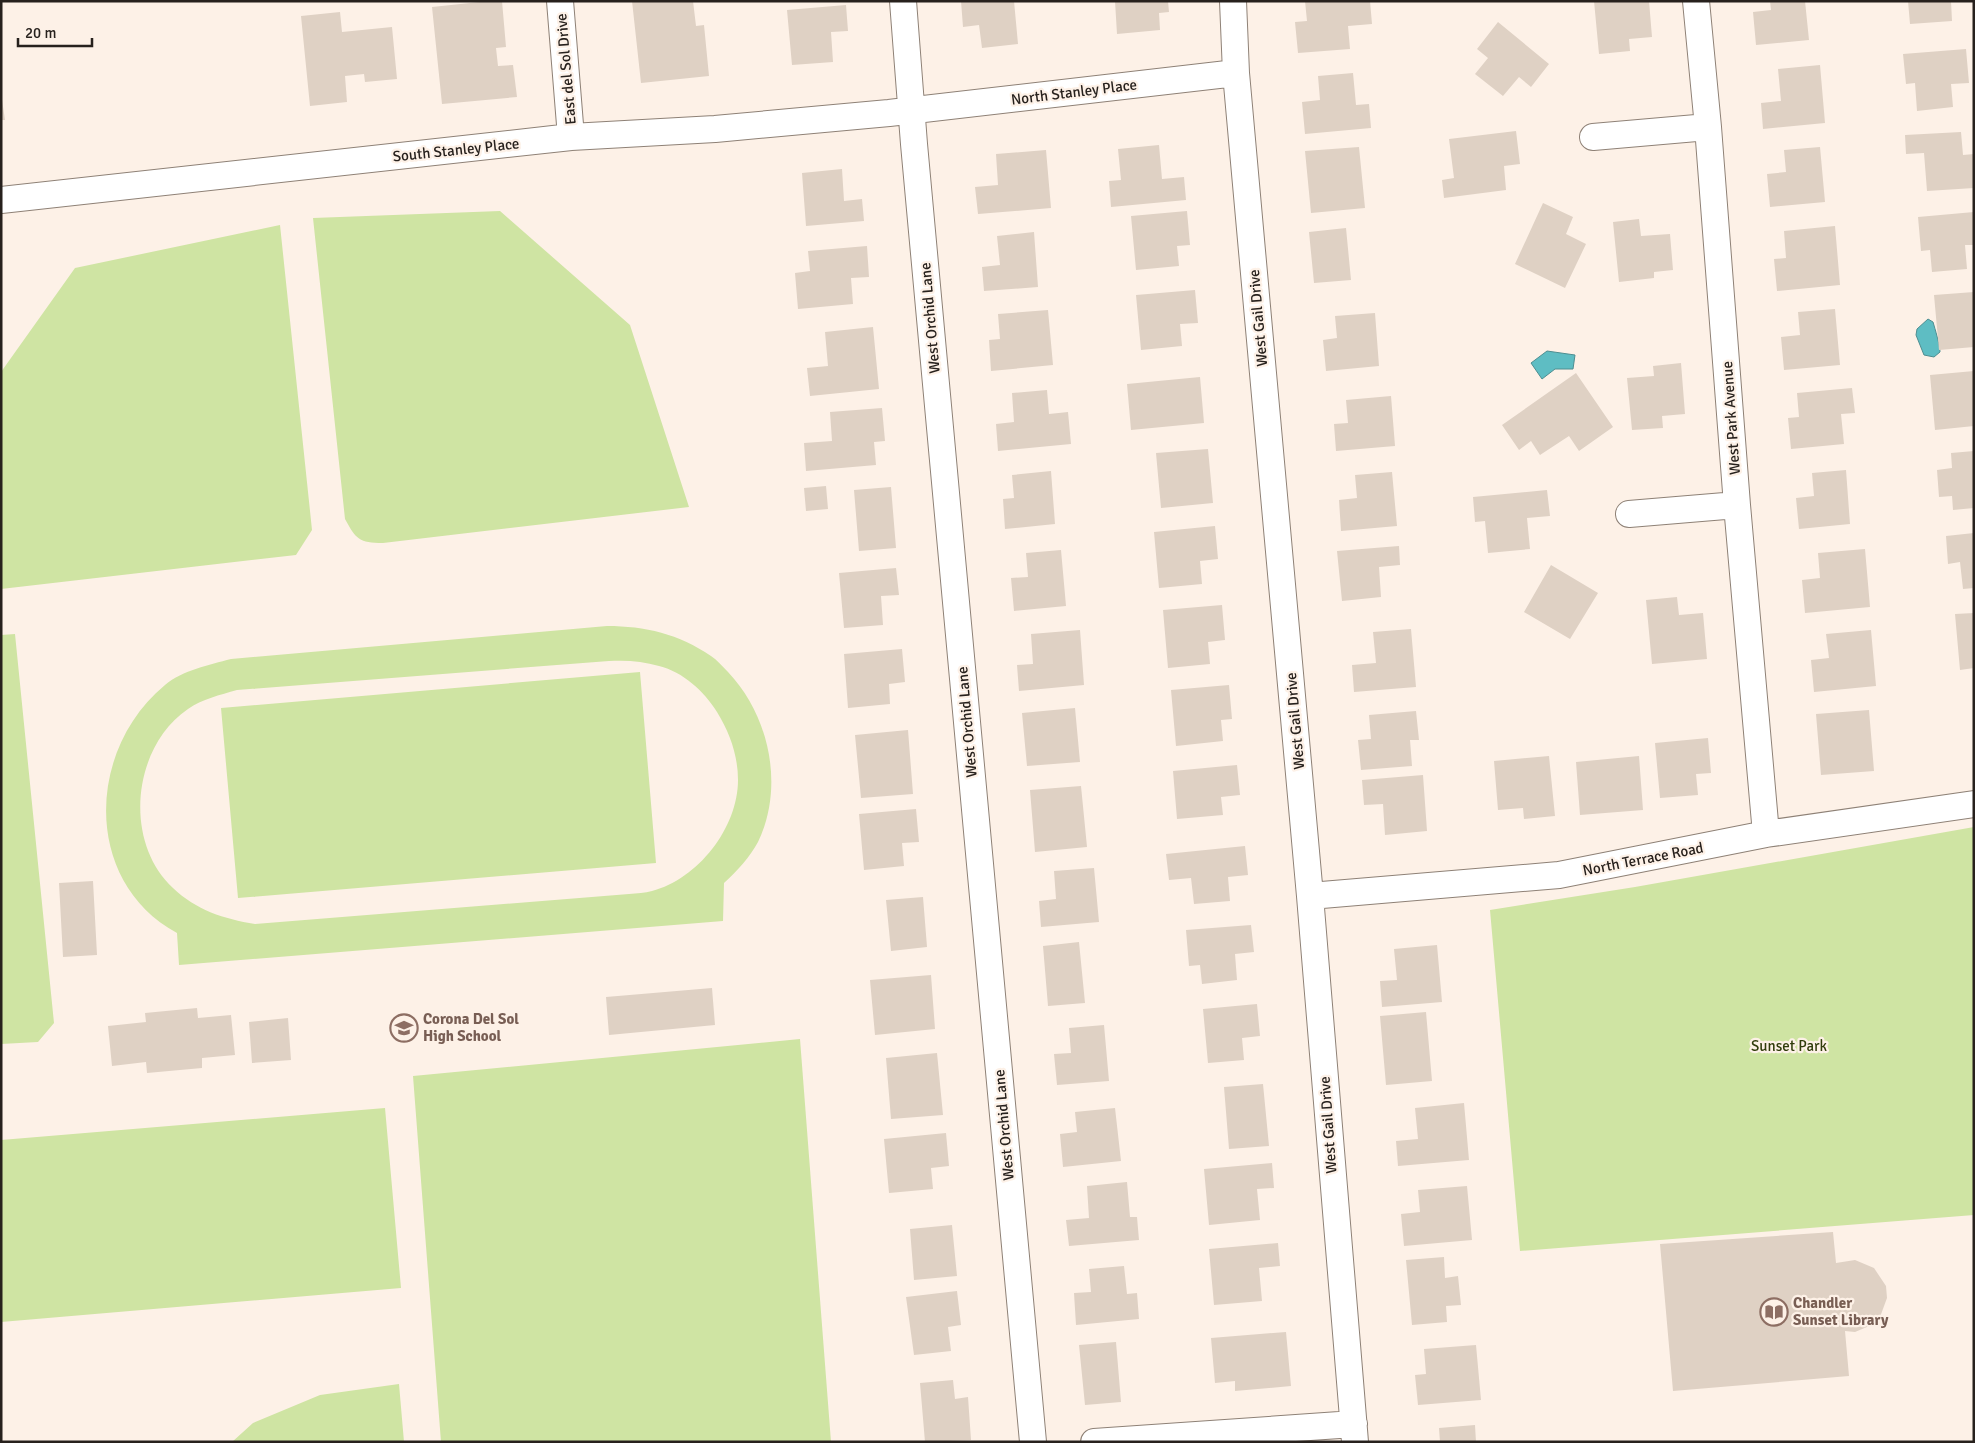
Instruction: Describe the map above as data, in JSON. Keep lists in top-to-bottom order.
{
  "streets": {
    "street": [
      "East del Sol Drive",
      "North Stanley Place",
      "South Stanley Place",
      "West Orchid Lane",
      "West Gail Drive",
      "West Park Avenue",
      "North Terrace Road"
    ]
  },
  "crossings": [
    ["East del Sol Drive", "South Stanley Place"],
    ["North Stanley Place", "South Stanley Place"],
    ["North Stanley Place", "West Orchid Lane"],
    ["North Stanley Place", "West Gail Drive"],
    ["South Stanley Place", "West Orchid Lane"],
    ["West Gail Drive", "North Terrace Road"],
    ["West Park Avenue", "North Terrace Road"]
  ],
  "parks": ["Sunset Park"],
  "places": {
    "school or university": ["Corona Del Sol High School"],
    "library": ["Chandler Sunset Library"]
  },
  "scale_bar": "20 m"
}
